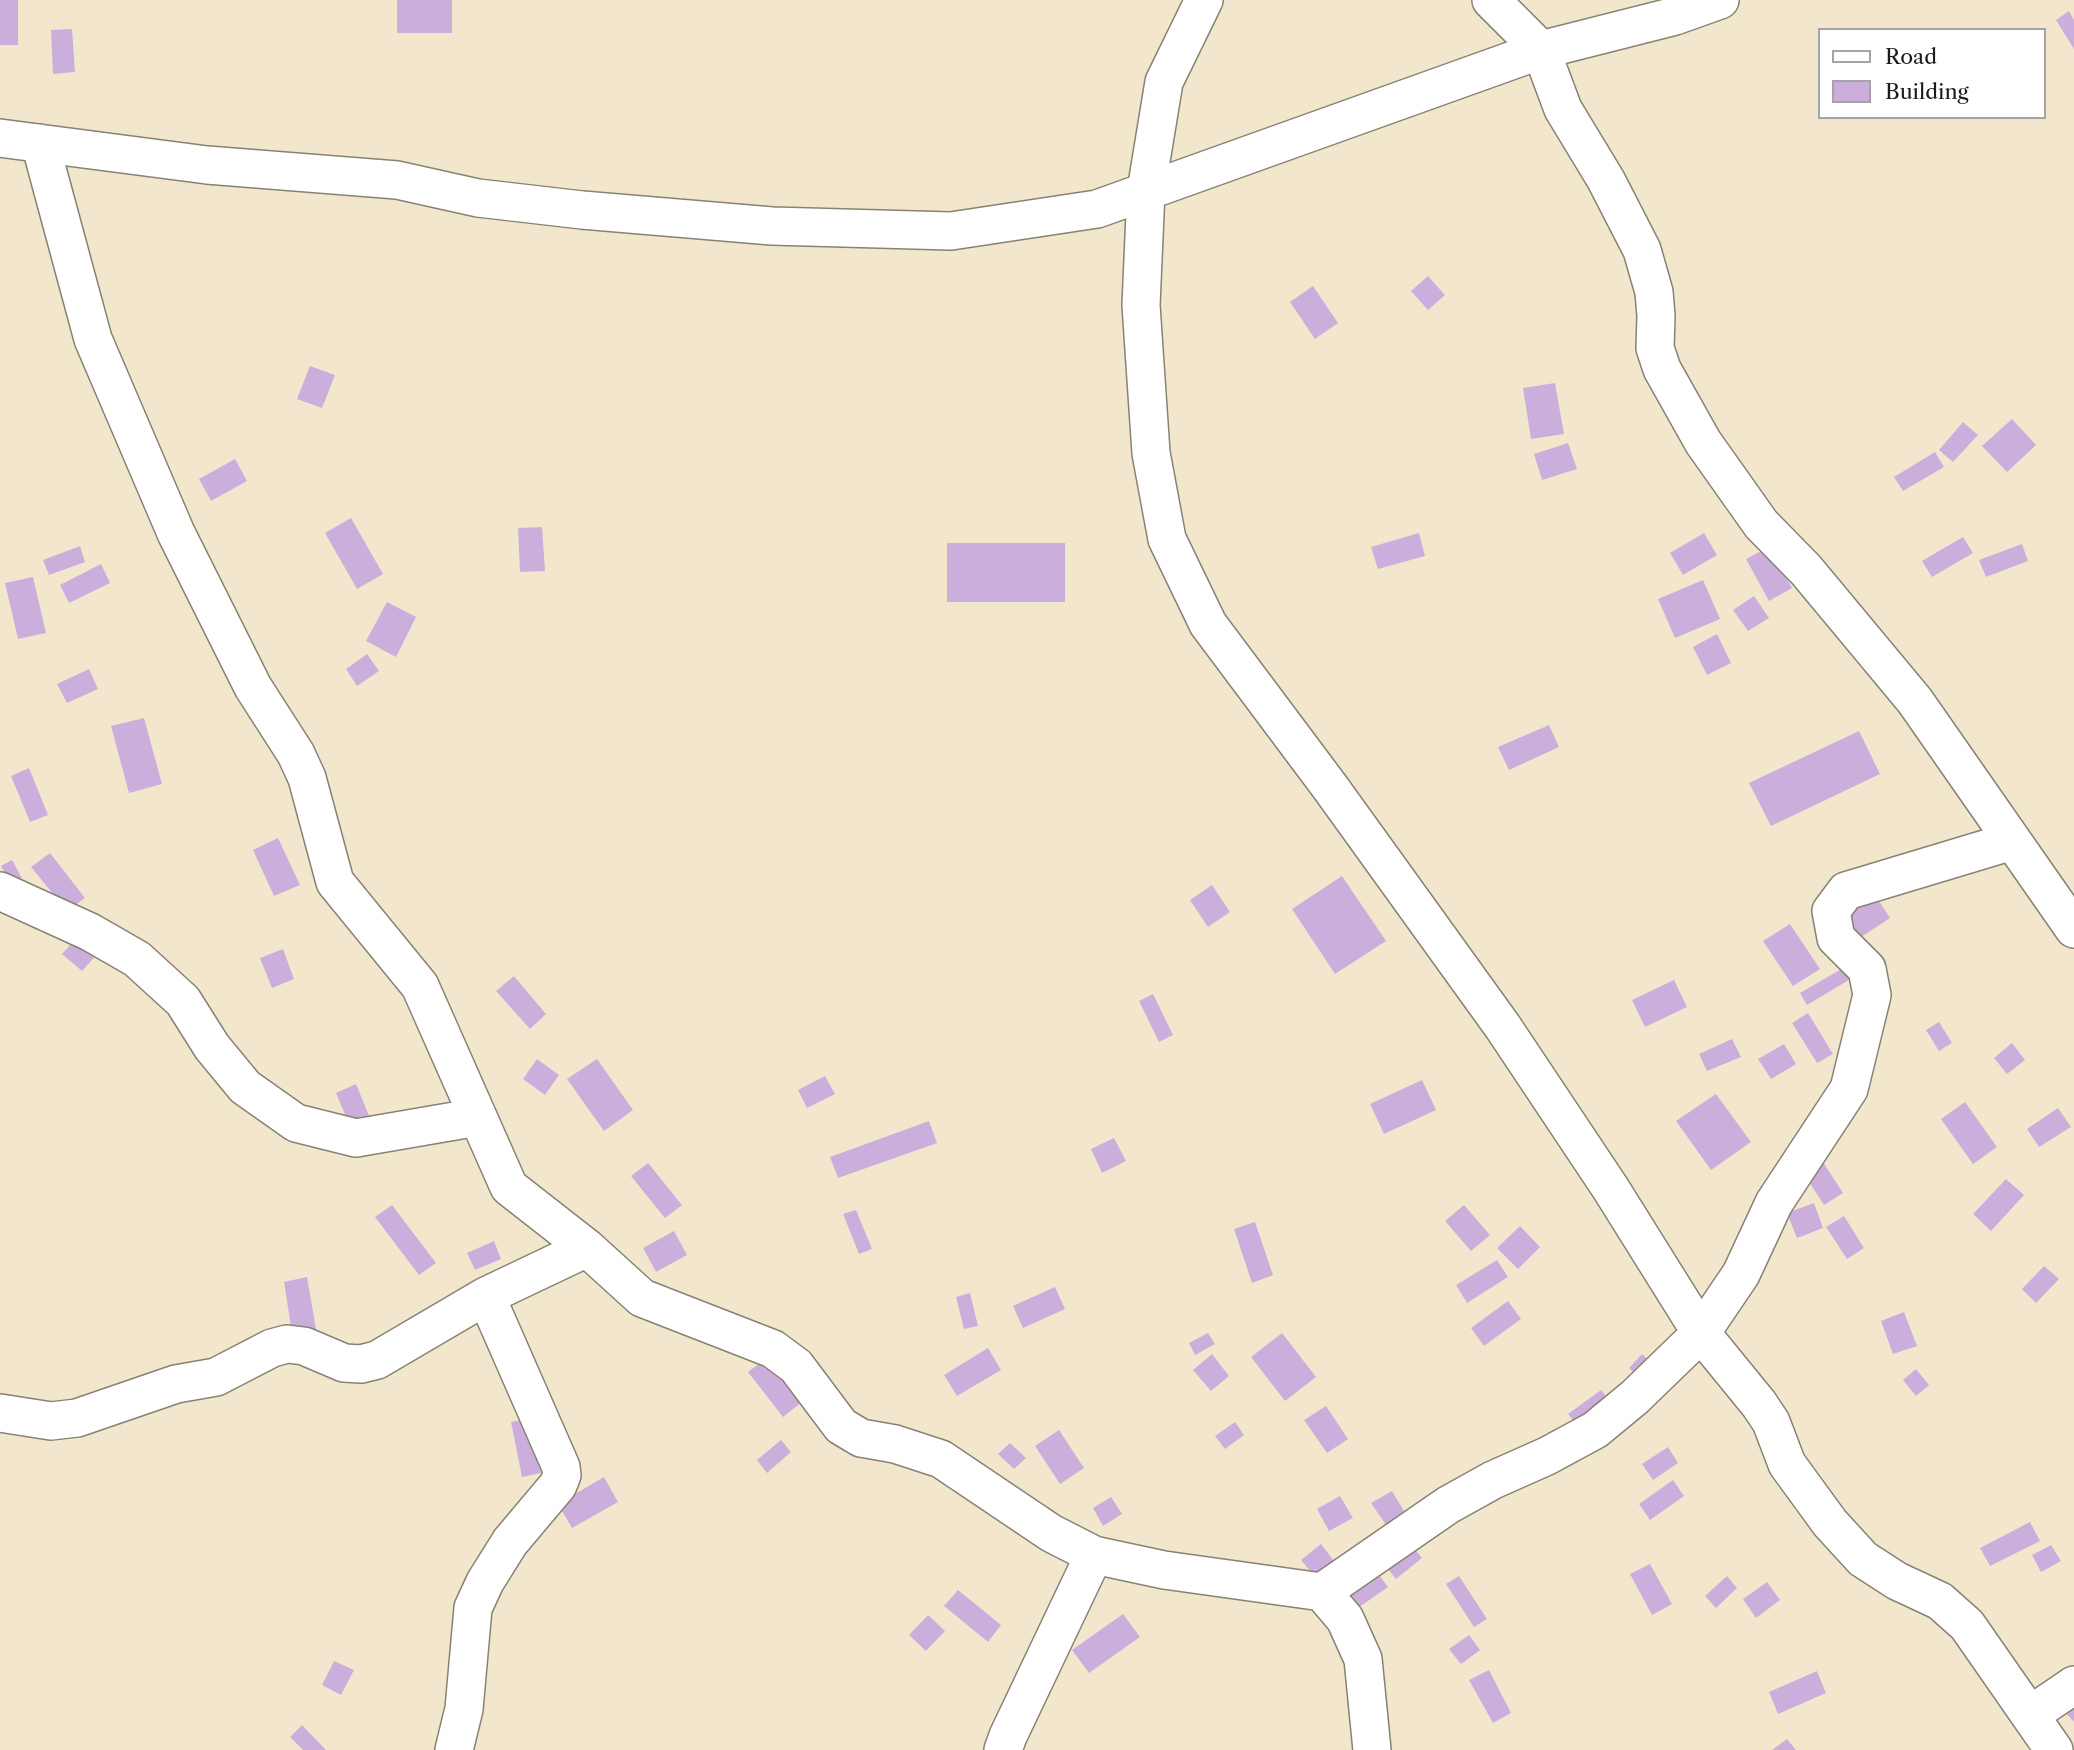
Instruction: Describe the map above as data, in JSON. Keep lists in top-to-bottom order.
{
  "legend": ["Road", "Building"]
}
